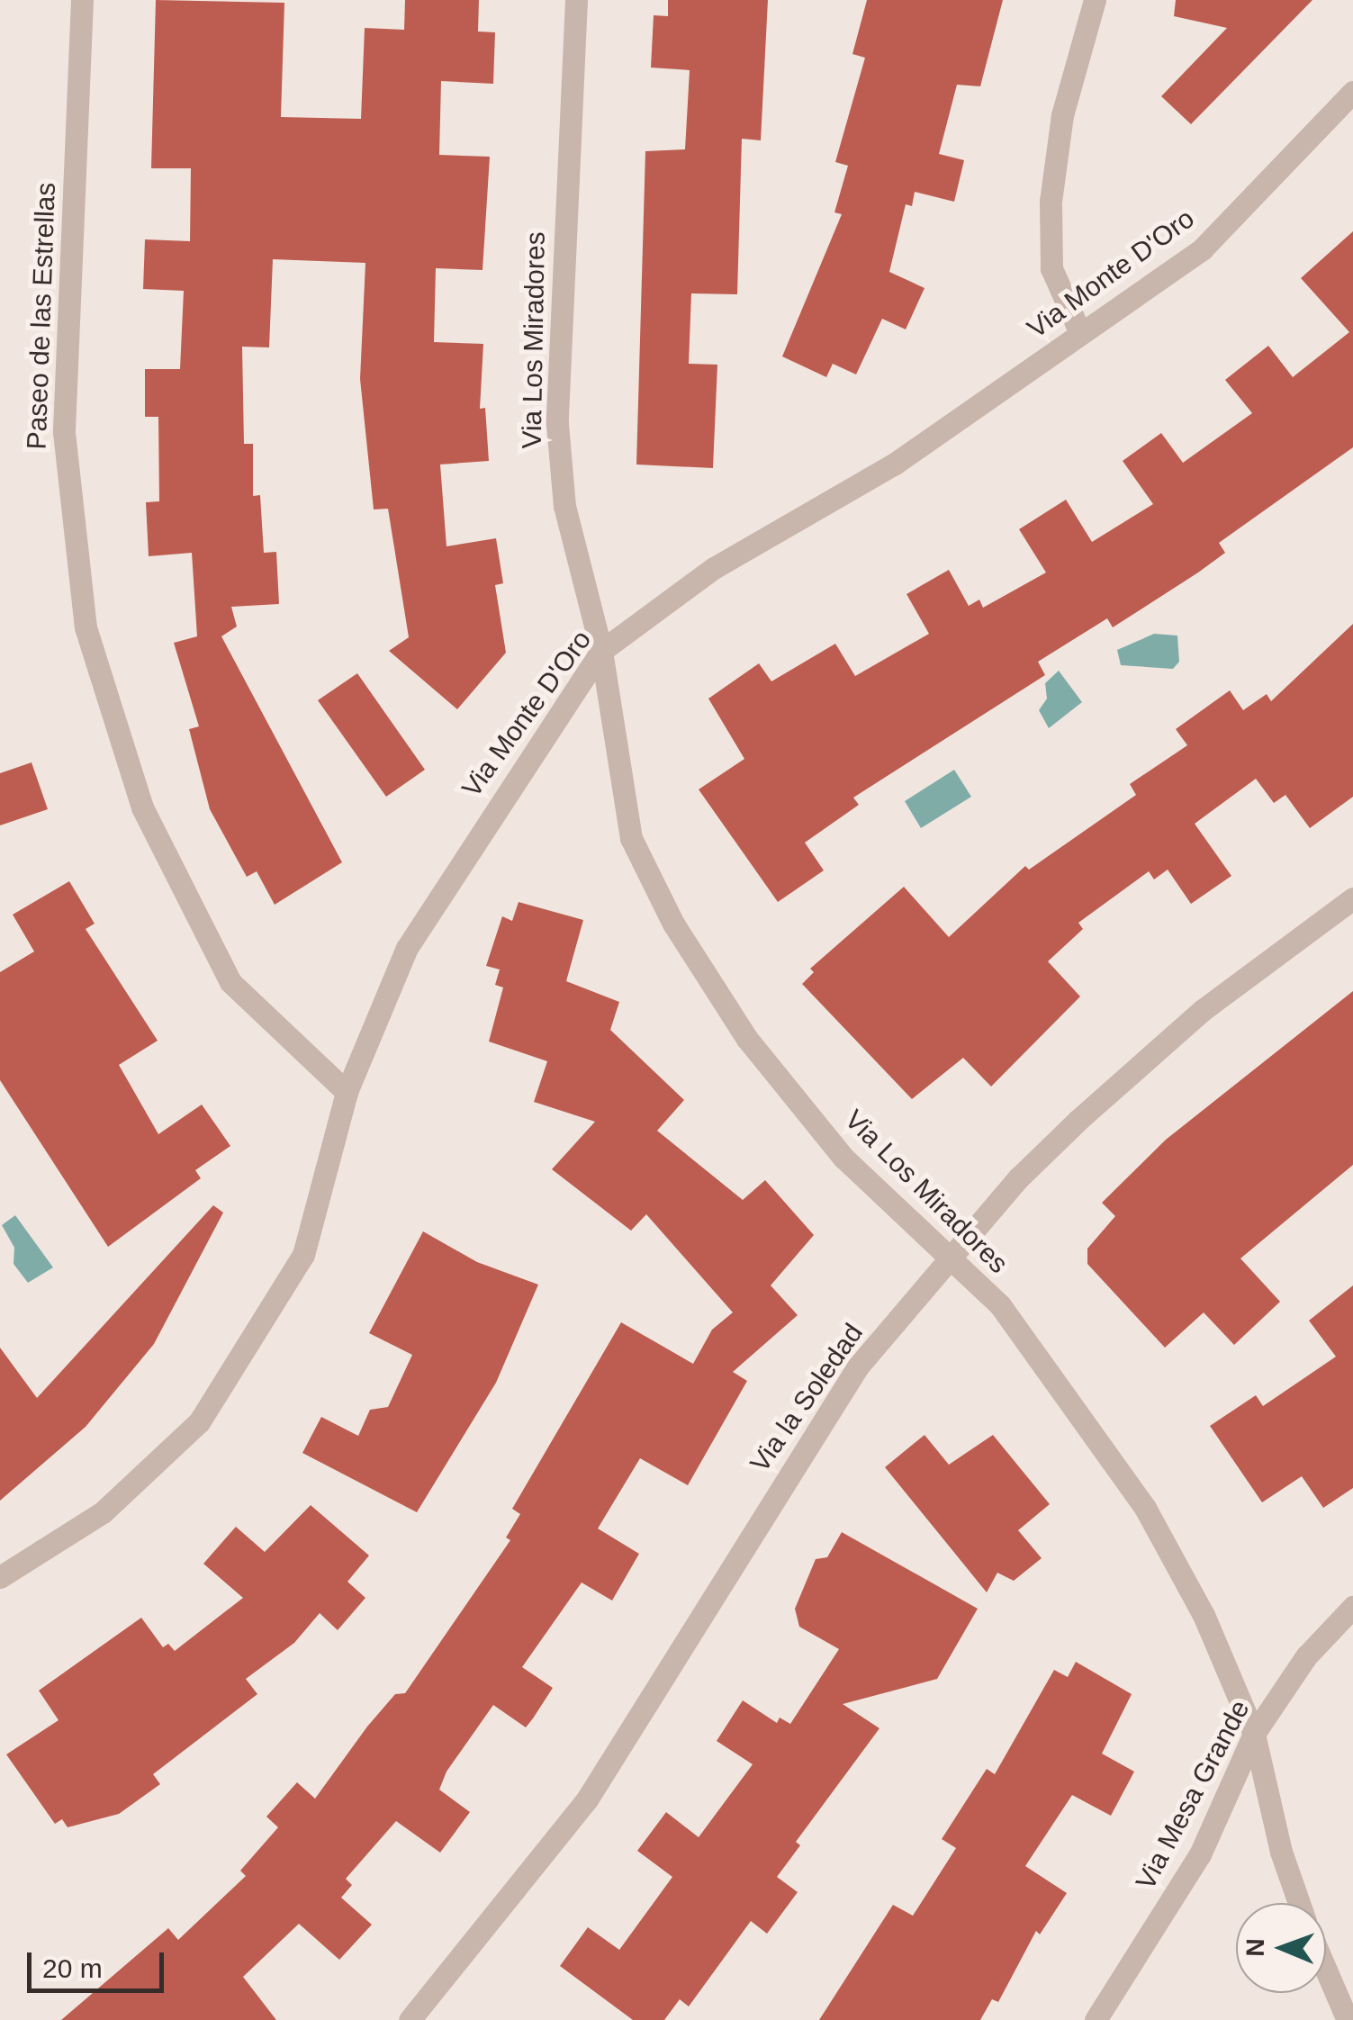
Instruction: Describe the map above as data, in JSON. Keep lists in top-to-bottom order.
{
  "streets": {
    "street": [
      "Via Monte D'Oro",
      "Paseo de las Estrellas",
      "Via Los Miradores",
      "Via la Soledad",
      "Via Mesa Grande"
    ]
  },
  "crossings": [
    ["Via Monte D'Oro", "Paseo de las Estrellas"],
    ["Via Monte D'Oro", "Via Los Miradores"],
    ["Via Los Miradores", "Via la Soledad"],
    ["Via Los Miradores", "Via Mesa Grande"]
  ],
  "scale_bar": "20 m",
  "north": "left"
}
